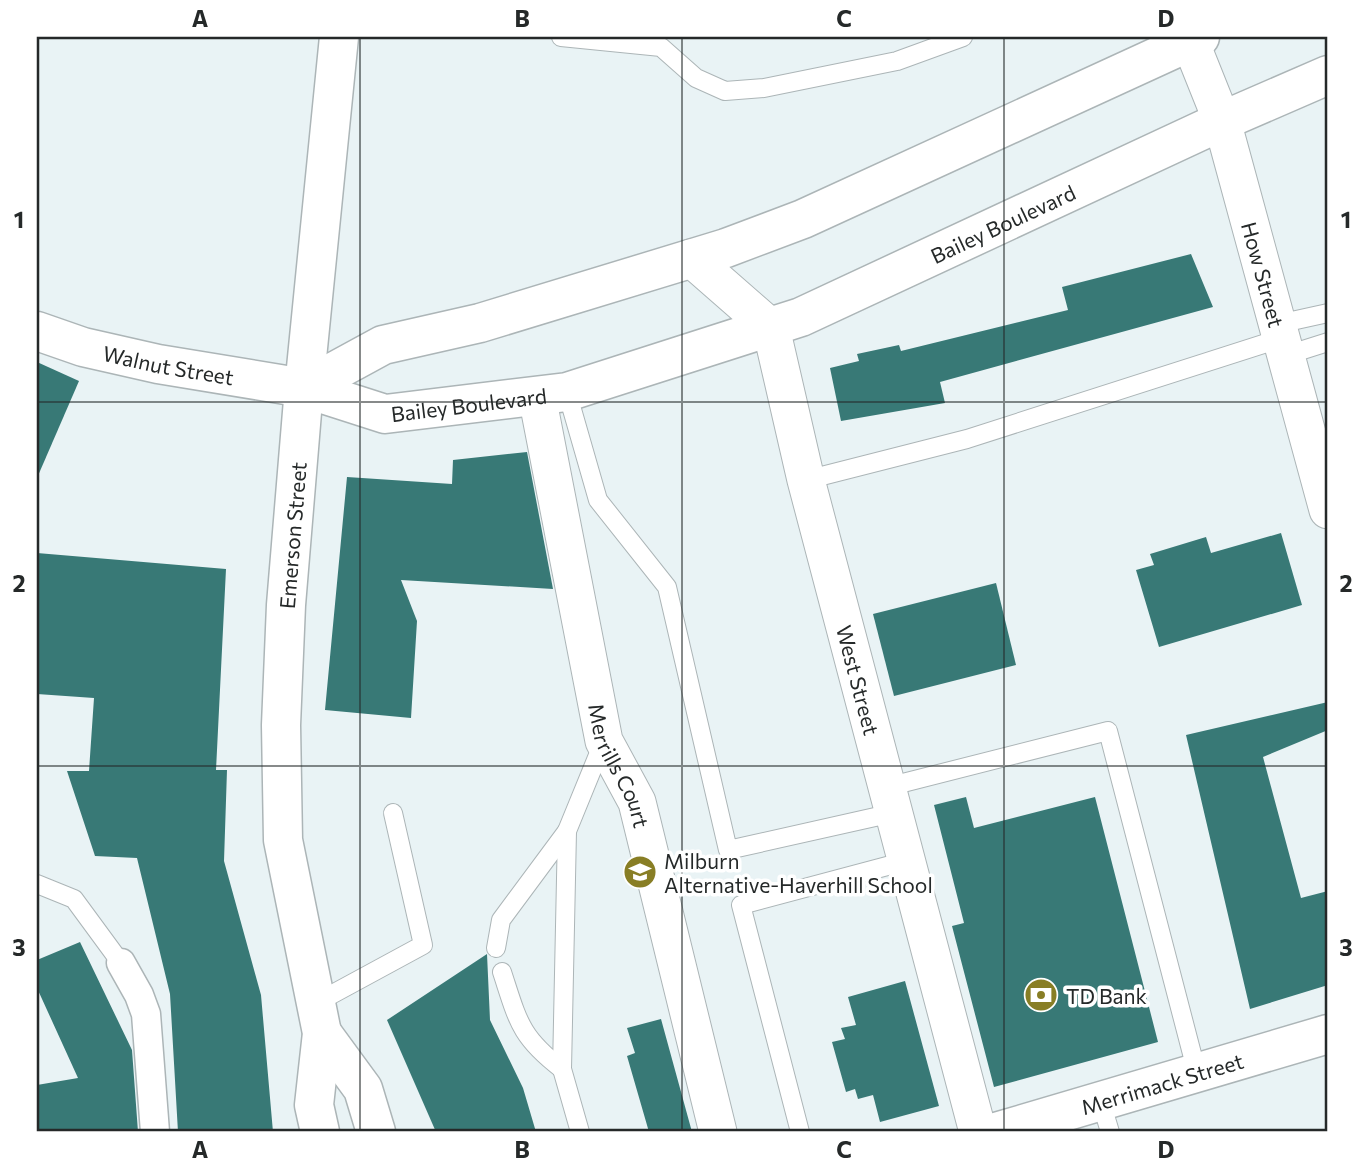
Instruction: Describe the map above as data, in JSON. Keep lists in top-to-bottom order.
{
  "streets": {
    "main road": [
      "Bailey Boulevard",
      "Walnut Street",
      "Emerson Street",
      "Merrimack Street"
    ],
    "street": ["How Street", "West Street", "Merrills Court"]
  },
  "crossings": [
    ["Bailey Boulevard", "How Street"],
    ["Bailey Boulevard", "Walnut Street"],
    ["Bailey Boulevard", "Emerson Street"],
    ["Bailey Boulevard", "West Street"],
    ["Bailey Boulevard", "Merrills Court"],
    ["Walnut Street", "Emerson Street"]
  ],
  "places": {
    "school or university": ["Milburn Alternative-Haverhill School"],
    "bank": ["TD Bank"]
  },
  "grid": {
    "columns": [
      "A",
      "B",
      "C",
      "D"
    ],
    "rows": ["1", "2", "3"]
  }
}
